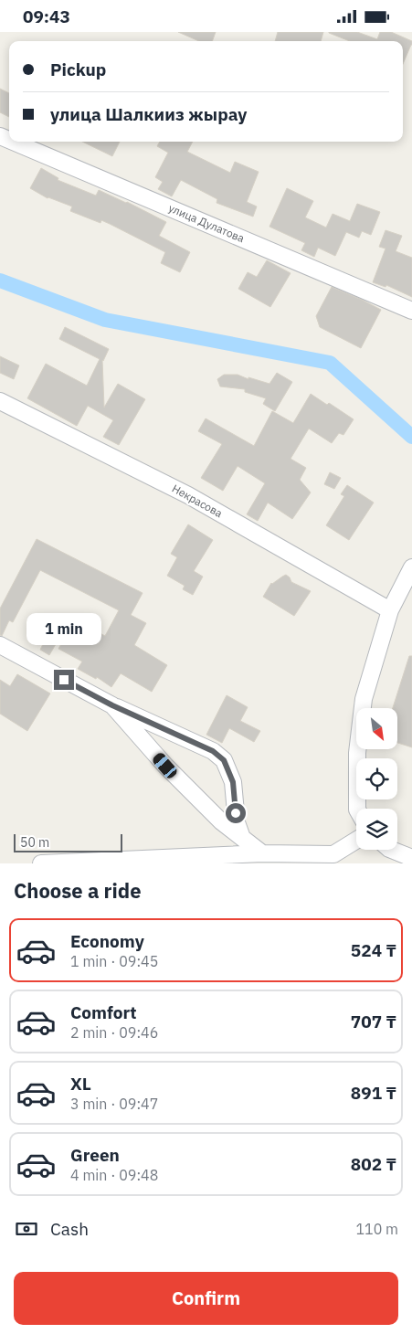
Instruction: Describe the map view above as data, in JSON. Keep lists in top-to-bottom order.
{
  "streets": {
    "street": ["улица Дулатова", "Некрасова"]
  },
  "scale_bar": "50 m",
  "north": "bottom right",
  "page": {
    "status": "09:43",
    "banner": ["Pickup", "улица Шалкииз жырау"],
    "bubble": "1 min",
    "scale": "50 m",
    "heading": "Choose a ride",
    "list": [
      {
        "name": "Economy",
        "note": "1 min · 09:45",
        "value": "524 ₸"
      },
      {
        "name": "Comfort",
        "note": "2 min · 09:46",
        "value": "707 ₸"
      },
      {
        "name": "XL",
        "note": "3 min · 09:47",
        "value": "891 ₸"
      },
      {
        "name": "Green",
        "note": "4 min · 09:48",
        "value": "802 ₸"
      }
    ],
    "pay": ["Cash", "110 m"],
    "buttons": "Confirm"
  }
}
